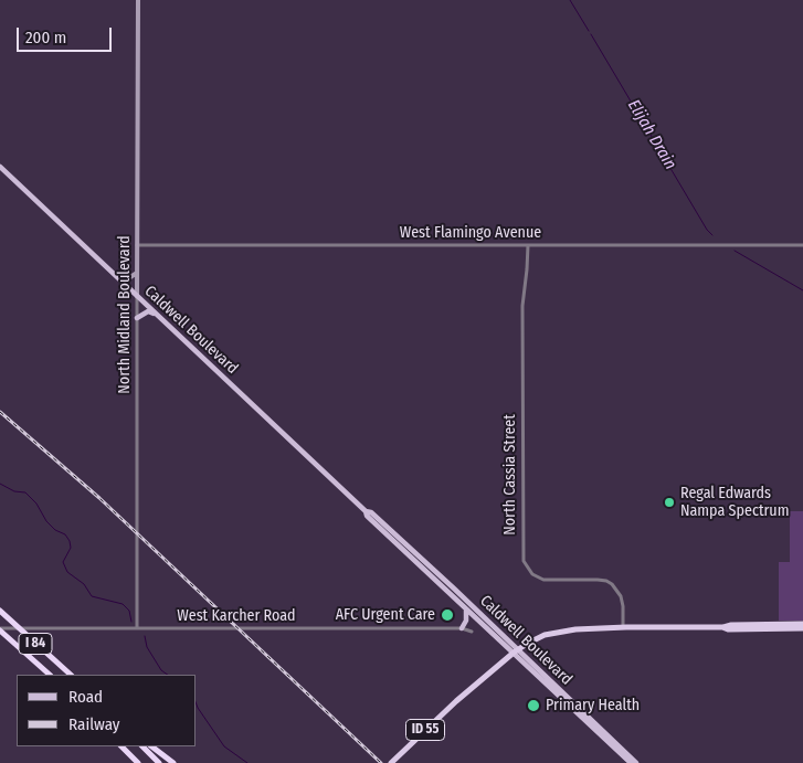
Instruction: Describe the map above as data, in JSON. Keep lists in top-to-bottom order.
{
  "streets": {
    "highway": ["I 84", "ID 55"],
    "main road": ["North Midland Boulevard", "Caldwell Boulevard"],
    "street": ["West Flamingo Avenue", "North Cassia Street", "West Karcher Road"]
  },
  "crossings": [
    ["West Flamingo Avenue", "North Midland Boulevard"],
    ["West Flamingo Avenue", "North Cassia Street"],
    ["North Midland Boulevard", "Caldwell Boulevard"],
    ["North Midland Boulevard", "West Karcher Road"],
    ["Caldwell Boulevard", "ID 55"],
    ["North Cassia Street", "ID 55"],
    ["West Karcher Road", "I 84"]
  ],
  "water": ["Elijah Drain"],
  "places": ["Regal Edwards Nampa Spectrum", "AFC Urgent Care", "Primary Health"],
  "legend": ["Road", "Railway"],
  "scale_bar": "200 m"
}
